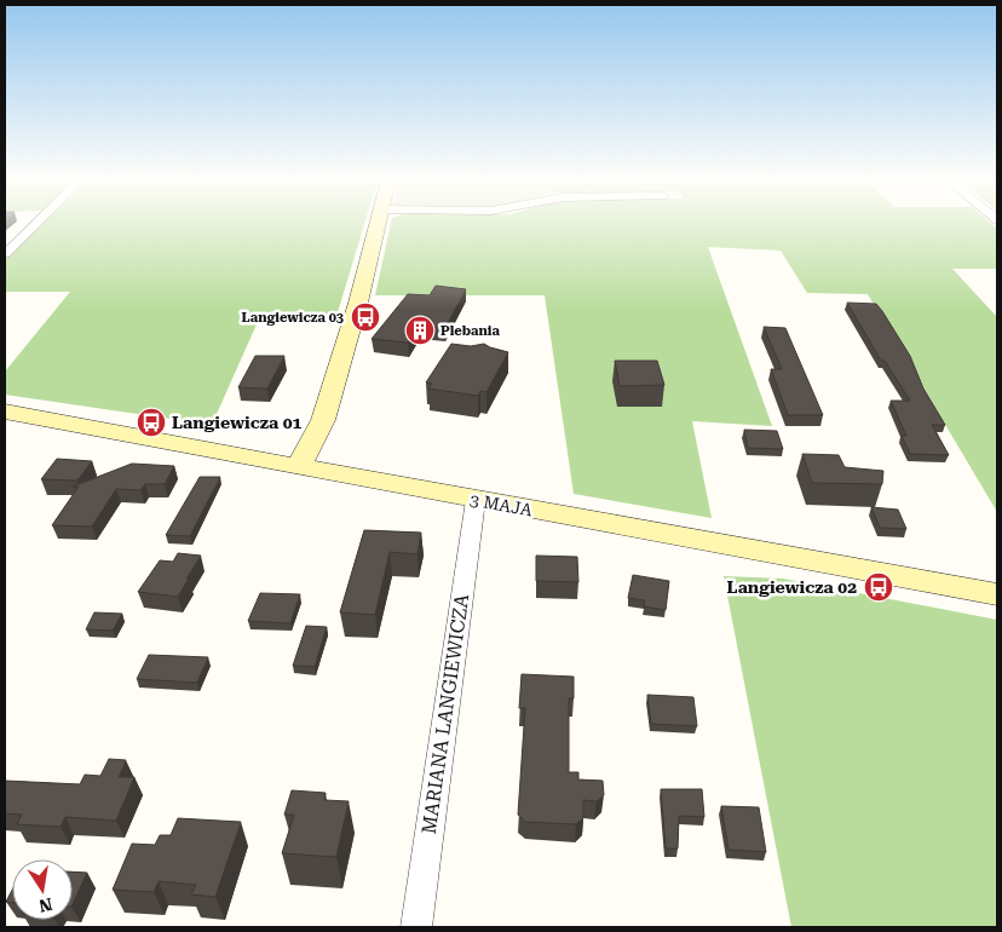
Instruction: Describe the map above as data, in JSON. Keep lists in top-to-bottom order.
{
  "streets": {
    "street": ["3 MAJA", "MARIANA LANGIEWICZA"]
  },
  "crossings": [
    ["3 MAJA", "MARIANA LANGIEWICZA"]
  ],
  "places": {
    "bus stop": ["Langiewicza 03", "Langiewicza 01", "Langiewicza 02"],
    "building": ["Plebania"]
  },
  "north": "bottom"
}
